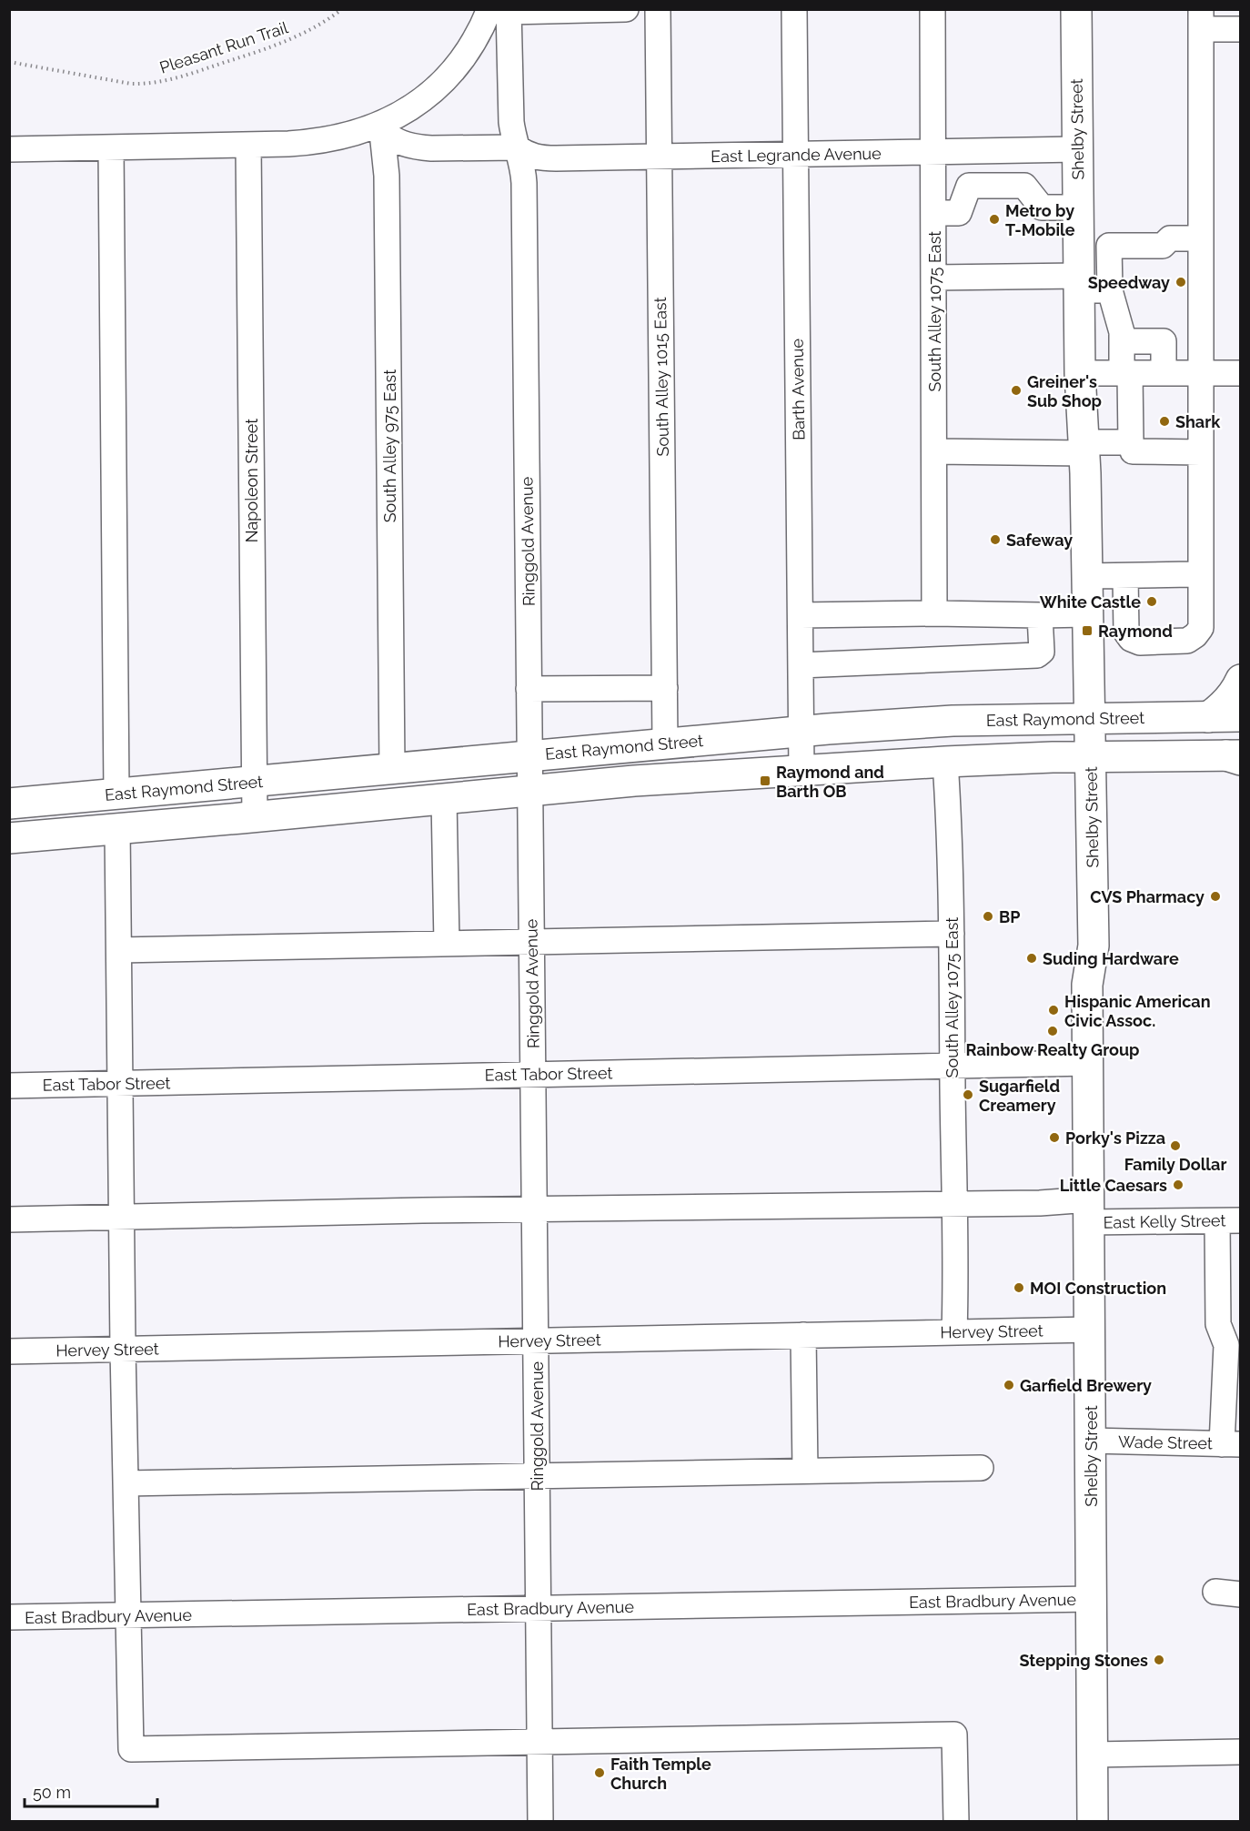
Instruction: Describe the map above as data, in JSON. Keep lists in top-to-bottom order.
{
  "streets": {
    "main road": ["Shelby Street", "East Raymond Street"],
    "street": [
      "East Legrande Avenue",
      "South Alley 1075 East",
      "South Alley 1015 East",
      "Barth Avenue",
      "South Alley 975 East",
      "Napoleon Street",
      "Ringgold Avenue",
      "East Tabor Street",
      "East Kelly Street",
      "Hervey Street",
      "Wade Street",
      "East Bradbury Avenue"
    ],
    "path": ["Pleasant Run Trail"]
  },
  "crossings": [
    ["Shelby Street", "East Legrande Avenue"],
    ["Shelby Street", "East Raymond Street"],
    ["Shelby Street", "East Tabor Street"],
    ["Shelby Street", "East Kelly Street"],
    ["Shelby Street", "Hervey Street"],
    ["Shelby Street", "Wade Street"],
    ["Shelby Street", "East Bradbury Avenue"],
    ["East Legrande Avenue", "South Alley 1075 East"],
    ["East Legrande Avenue", "South Alley 1015 East"],
    ["East Legrande Avenue", "Barth Avenue"],
    ["East Legrande Avenue", "Ringgold Avenue"],
    ["South Alley 1075 East", "East Tabor Street"],
    ["South Alley 1075 East", "East Kelly Street"],
    ["South Alley 1075 East", "Hervey Street"],
    ["South Alley 1015 East", "East Raymond Street"],
    ["Barth Avenue", "East Raymond Street"],
    ["South Alley 975 East", "East Raymond Street"],
    ["Napoleon Street", "East Raymond Street"],
    ["Ringgold Avenue", "East Raymond Street"],
    ["Ringgold Avenue", "East Tabor Street"],
    ["Ringgold Avenue", "East Kelly Street"],
    ["Ringgold Avenue", "Hervey Street"],
    ["Ringgold Avenue", "East Bradbury Avenue"]
  ],
  "places": {
    "other": [
      "Metro by T-Mobile",
      "Speedway",
      "Greiner's Sub Shop",
      "Shark",
      "Safeway",
      "White Castle",
      "CVS Pharmacy",
      "BP",
      "Suding Hardware",
      "Hispanic American Civic Assoc.",
      "Rainbow Realty Group",
      "Sugarfield Creamery",
      "Porky's Pizza",
      "Family Dollar",
      "Little Caesars",
      "MOI Construction",
      "Garfield Brewery",
      "Stepping Stones",
      "Faith Temple Church"
    ],
    "transit": ["Raymond", "Raymond and Barth OB"]
  },
  "scale_bar": "50 m"
}
